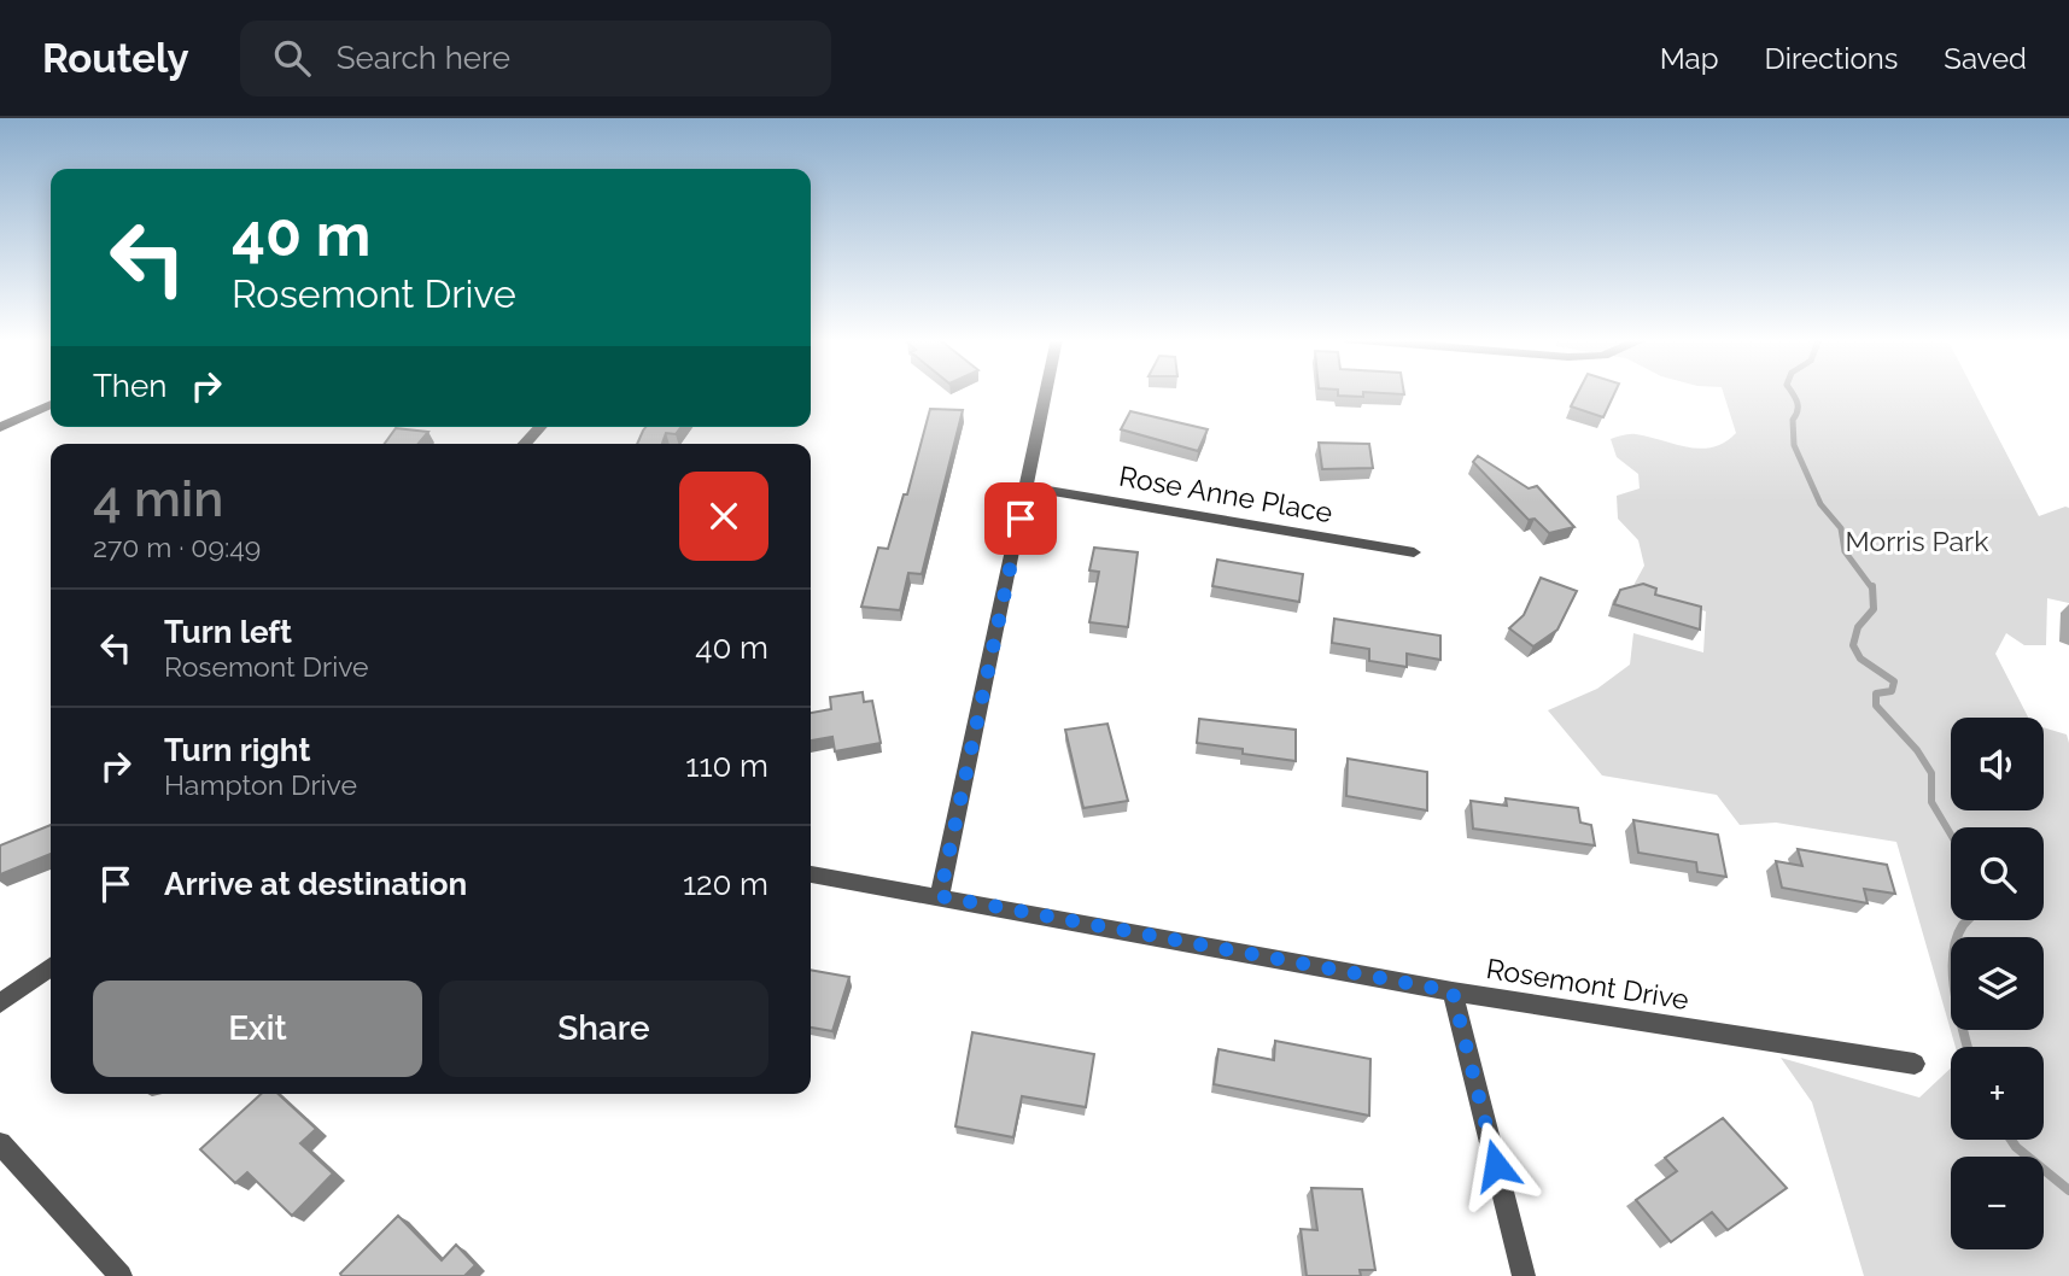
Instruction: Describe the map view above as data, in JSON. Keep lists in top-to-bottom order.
{
  "streets": {
    "street": ["Rose Anne Place", "Rosemont Drive"]
  },
  "parks": ["Morris Park"],
  "page": {
    "header": "Routely",
    "search": "Search here",
    "nav": ["Map", "Directions", "Saved"],
    "turn": ["40 m", "Rosemont Drive"],
    "then": "Then",
    "heading": ["4 min", "270 m · 09:49"],
    "list": [
      {
        "name": "Turn left",
        "note": "Rosemont Drive",
        "value": "40 m"
      },
      {
        "name": "Turn right",
        "note": "Hampton Drive",
        "value": "110 m"
      },
      {
        "name": "Arrive at destination",
        "value": "120 m"
      }
    ],
    "map_buttons": ["+", "−"],
    "buttons": ["Exit", "Share"]
  }
}
